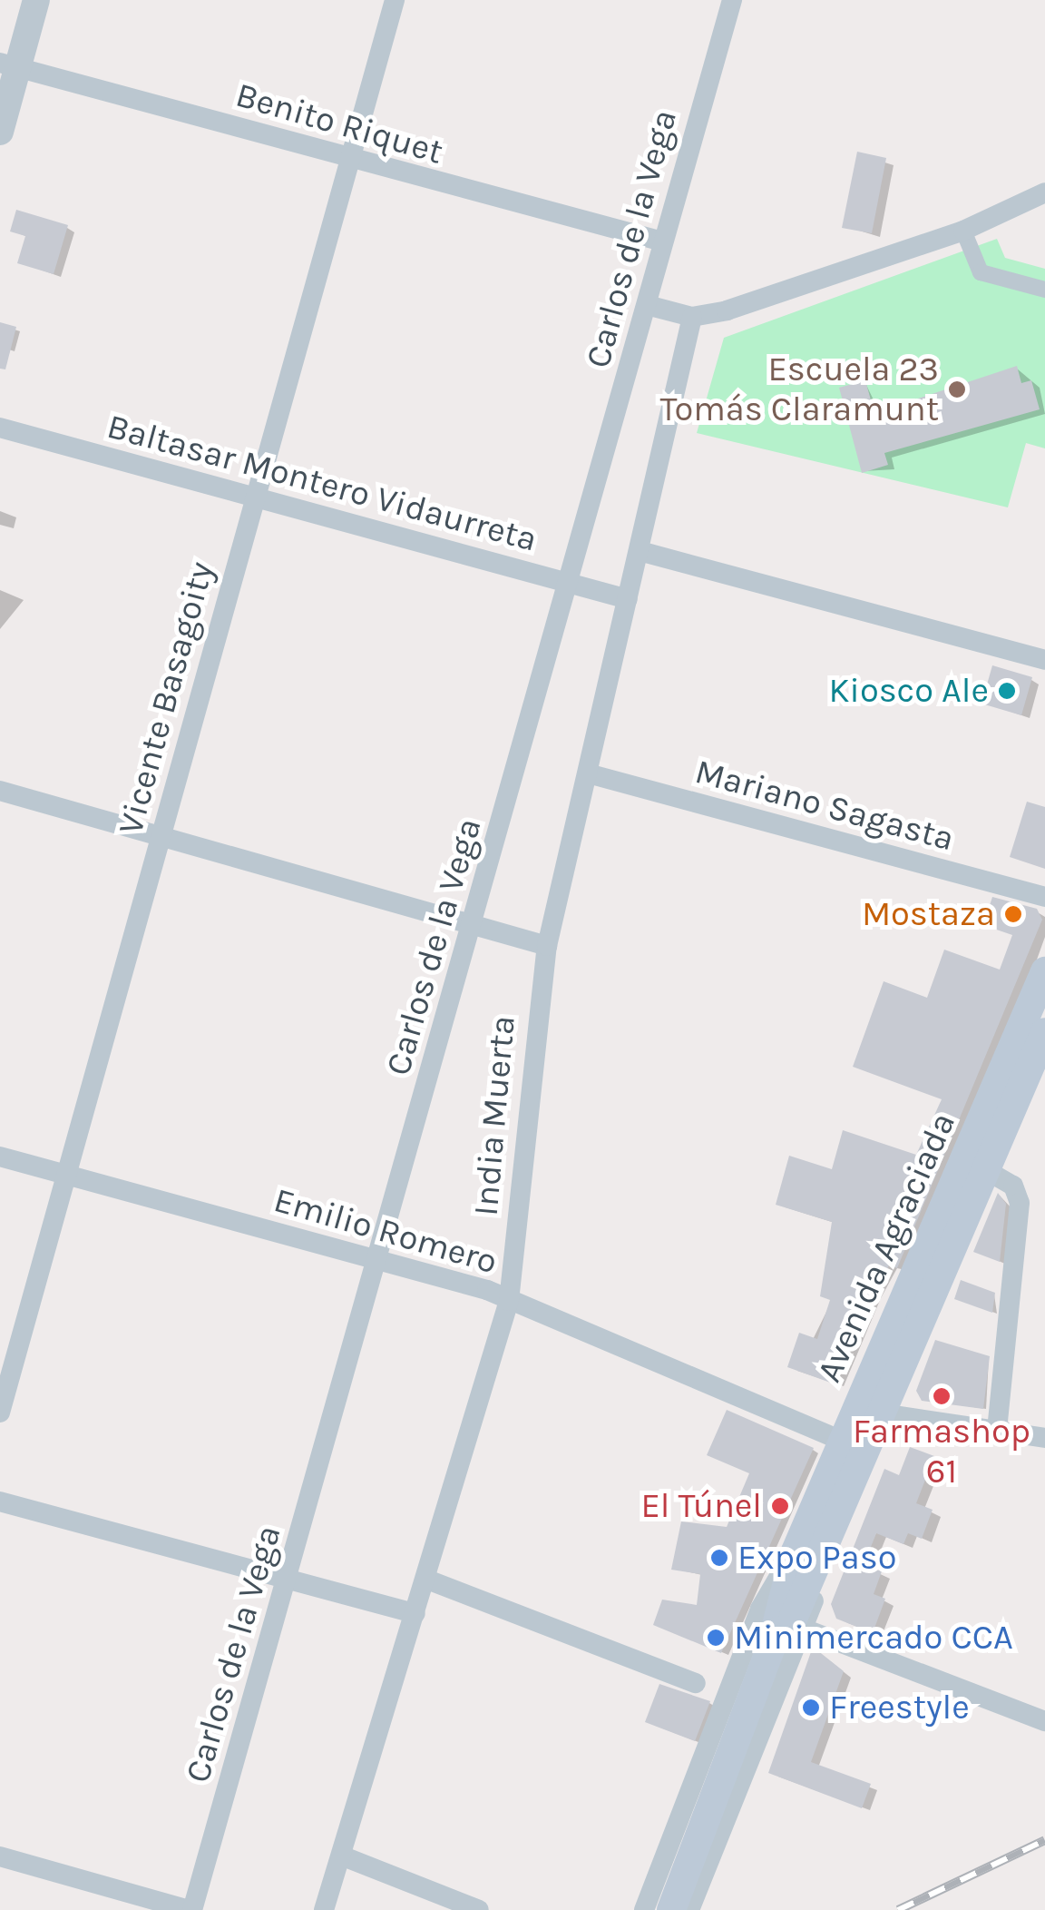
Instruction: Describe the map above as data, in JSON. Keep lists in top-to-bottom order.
{
  "streets": {
    "main road": ["Avenida Agraciada"],
    "street": [
      "Benito Riquet",
      "Carlos de la Vega",
      "Baltasar Montero Vidaurreta",
      "Vicente Basagoity",
      "Mariano Sagasta",
      "India Muerta",
      "Emilio Romero"
    ]
  },
  "crossings": [
    ["Benito Riquet", "Carlos de la Vega"],
    ["Benito Riquet", "Vicente Basagoity"],
    ["Carlos de la Vega", "Baltasar Montero Vidaurreta"],
    ["Carlos de la Vega", "Emilio Romero"],
    ["Baltasar Montero Vidaurreta", "Vicente Basagoity"],
    ["Baltasar Montero Vidaurreta", "India Muerta"],
    ["Vicente Basagoity", "Emilio Romero"],
    ["Mariano Sagasta", "India Muerta"],
    ["India Muerta", "Emilio Romero"],
    ["Emilio Romero", "Avenida Agraciada"]
  ],
  "places": [
    "Escuela 23 Tomás Claramunt",
    "Kiosco Ale",
    "Mostaza",
    "Farmashop 61",
    "El Túnel",
    "Expo Paso",
    "Minimercado CCA",
    "Freestyle"
  ]
}
